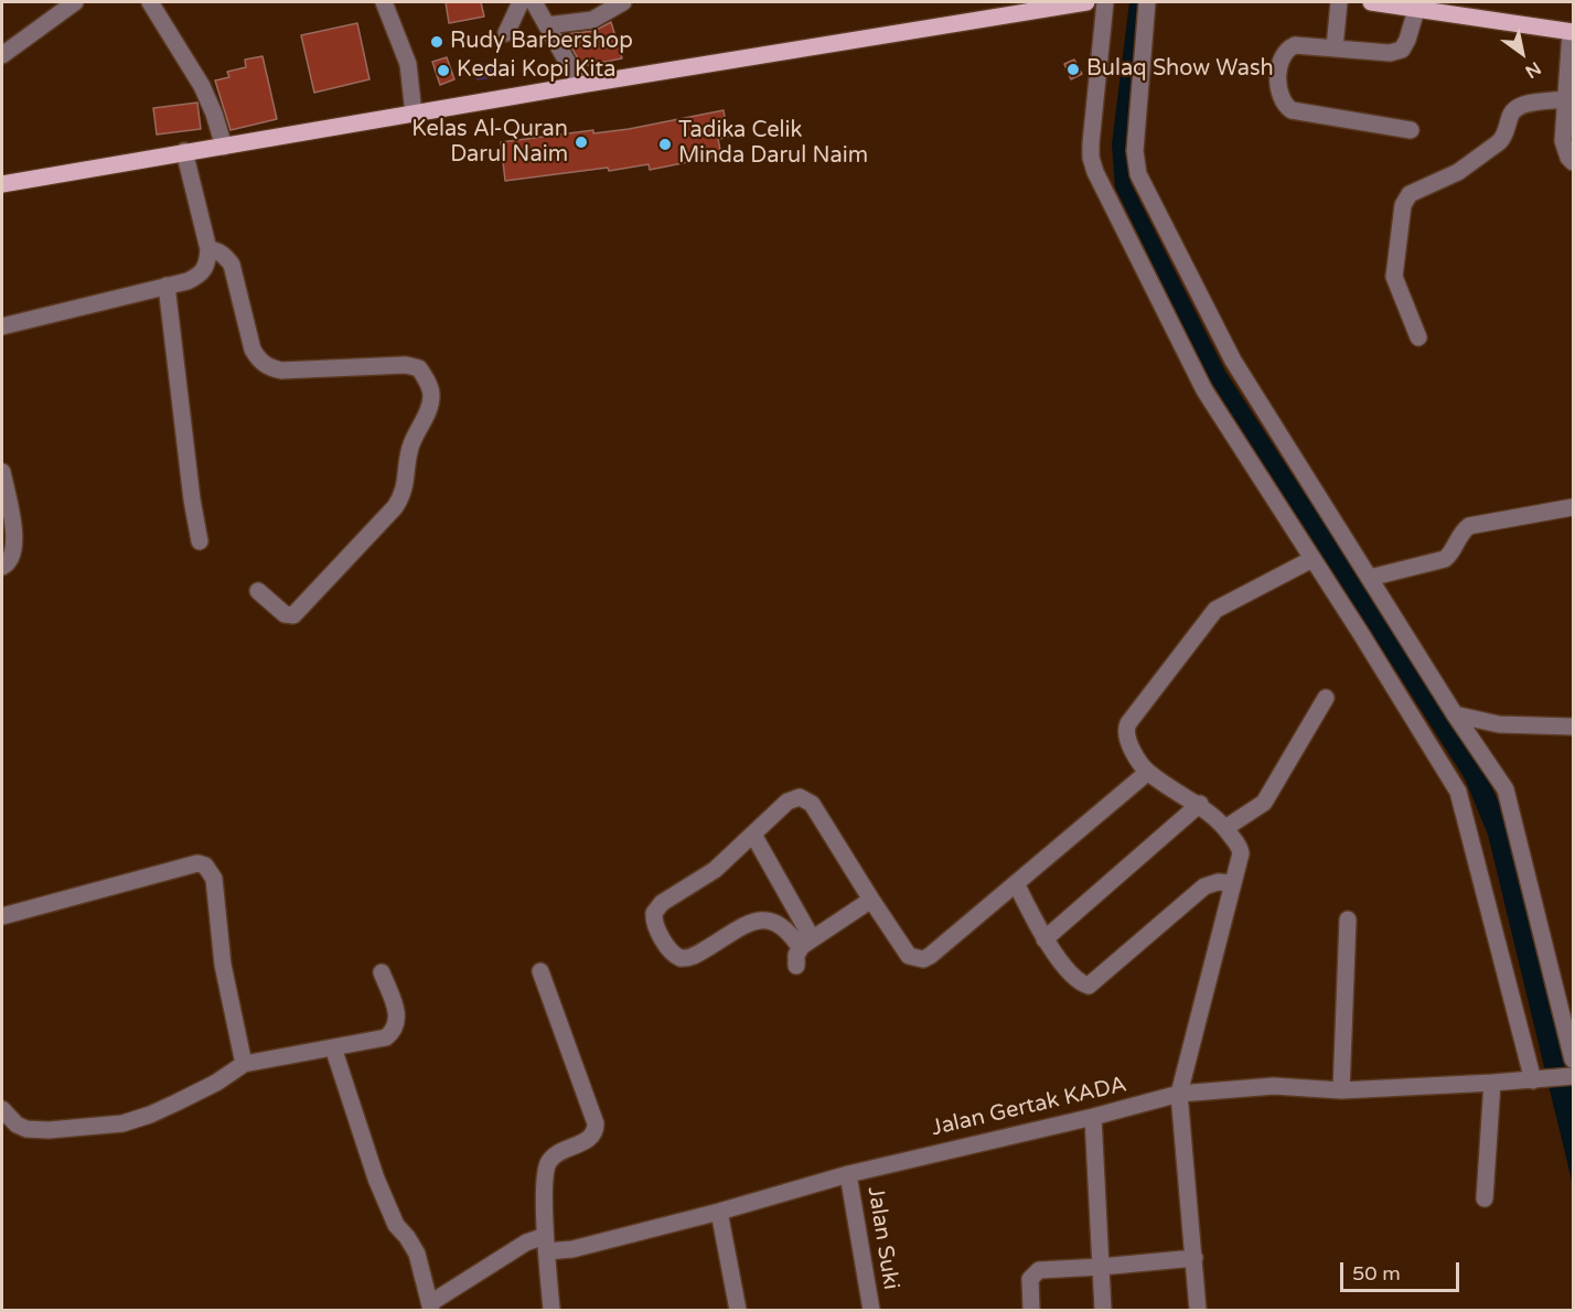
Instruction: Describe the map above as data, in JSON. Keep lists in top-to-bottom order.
{
  "streets": {
    "street": ["Jalan Gertak KADA", "Jalan Suki"]
  },
  "crossings": [
    ["Jalan Gertak KADA", "Jalan Suki"]
  ],
  "places": [
    "Rudy Barbershop",
    "Bulaq Show Wash",
    "Kedai Kopi Kita",
    "Kelas Al-Quran Darul Naim",
    "Tadika Celik Minda Darul Naim"
  ],
  "scale_bar": "50 m",
  "north": "bottom right"
}
